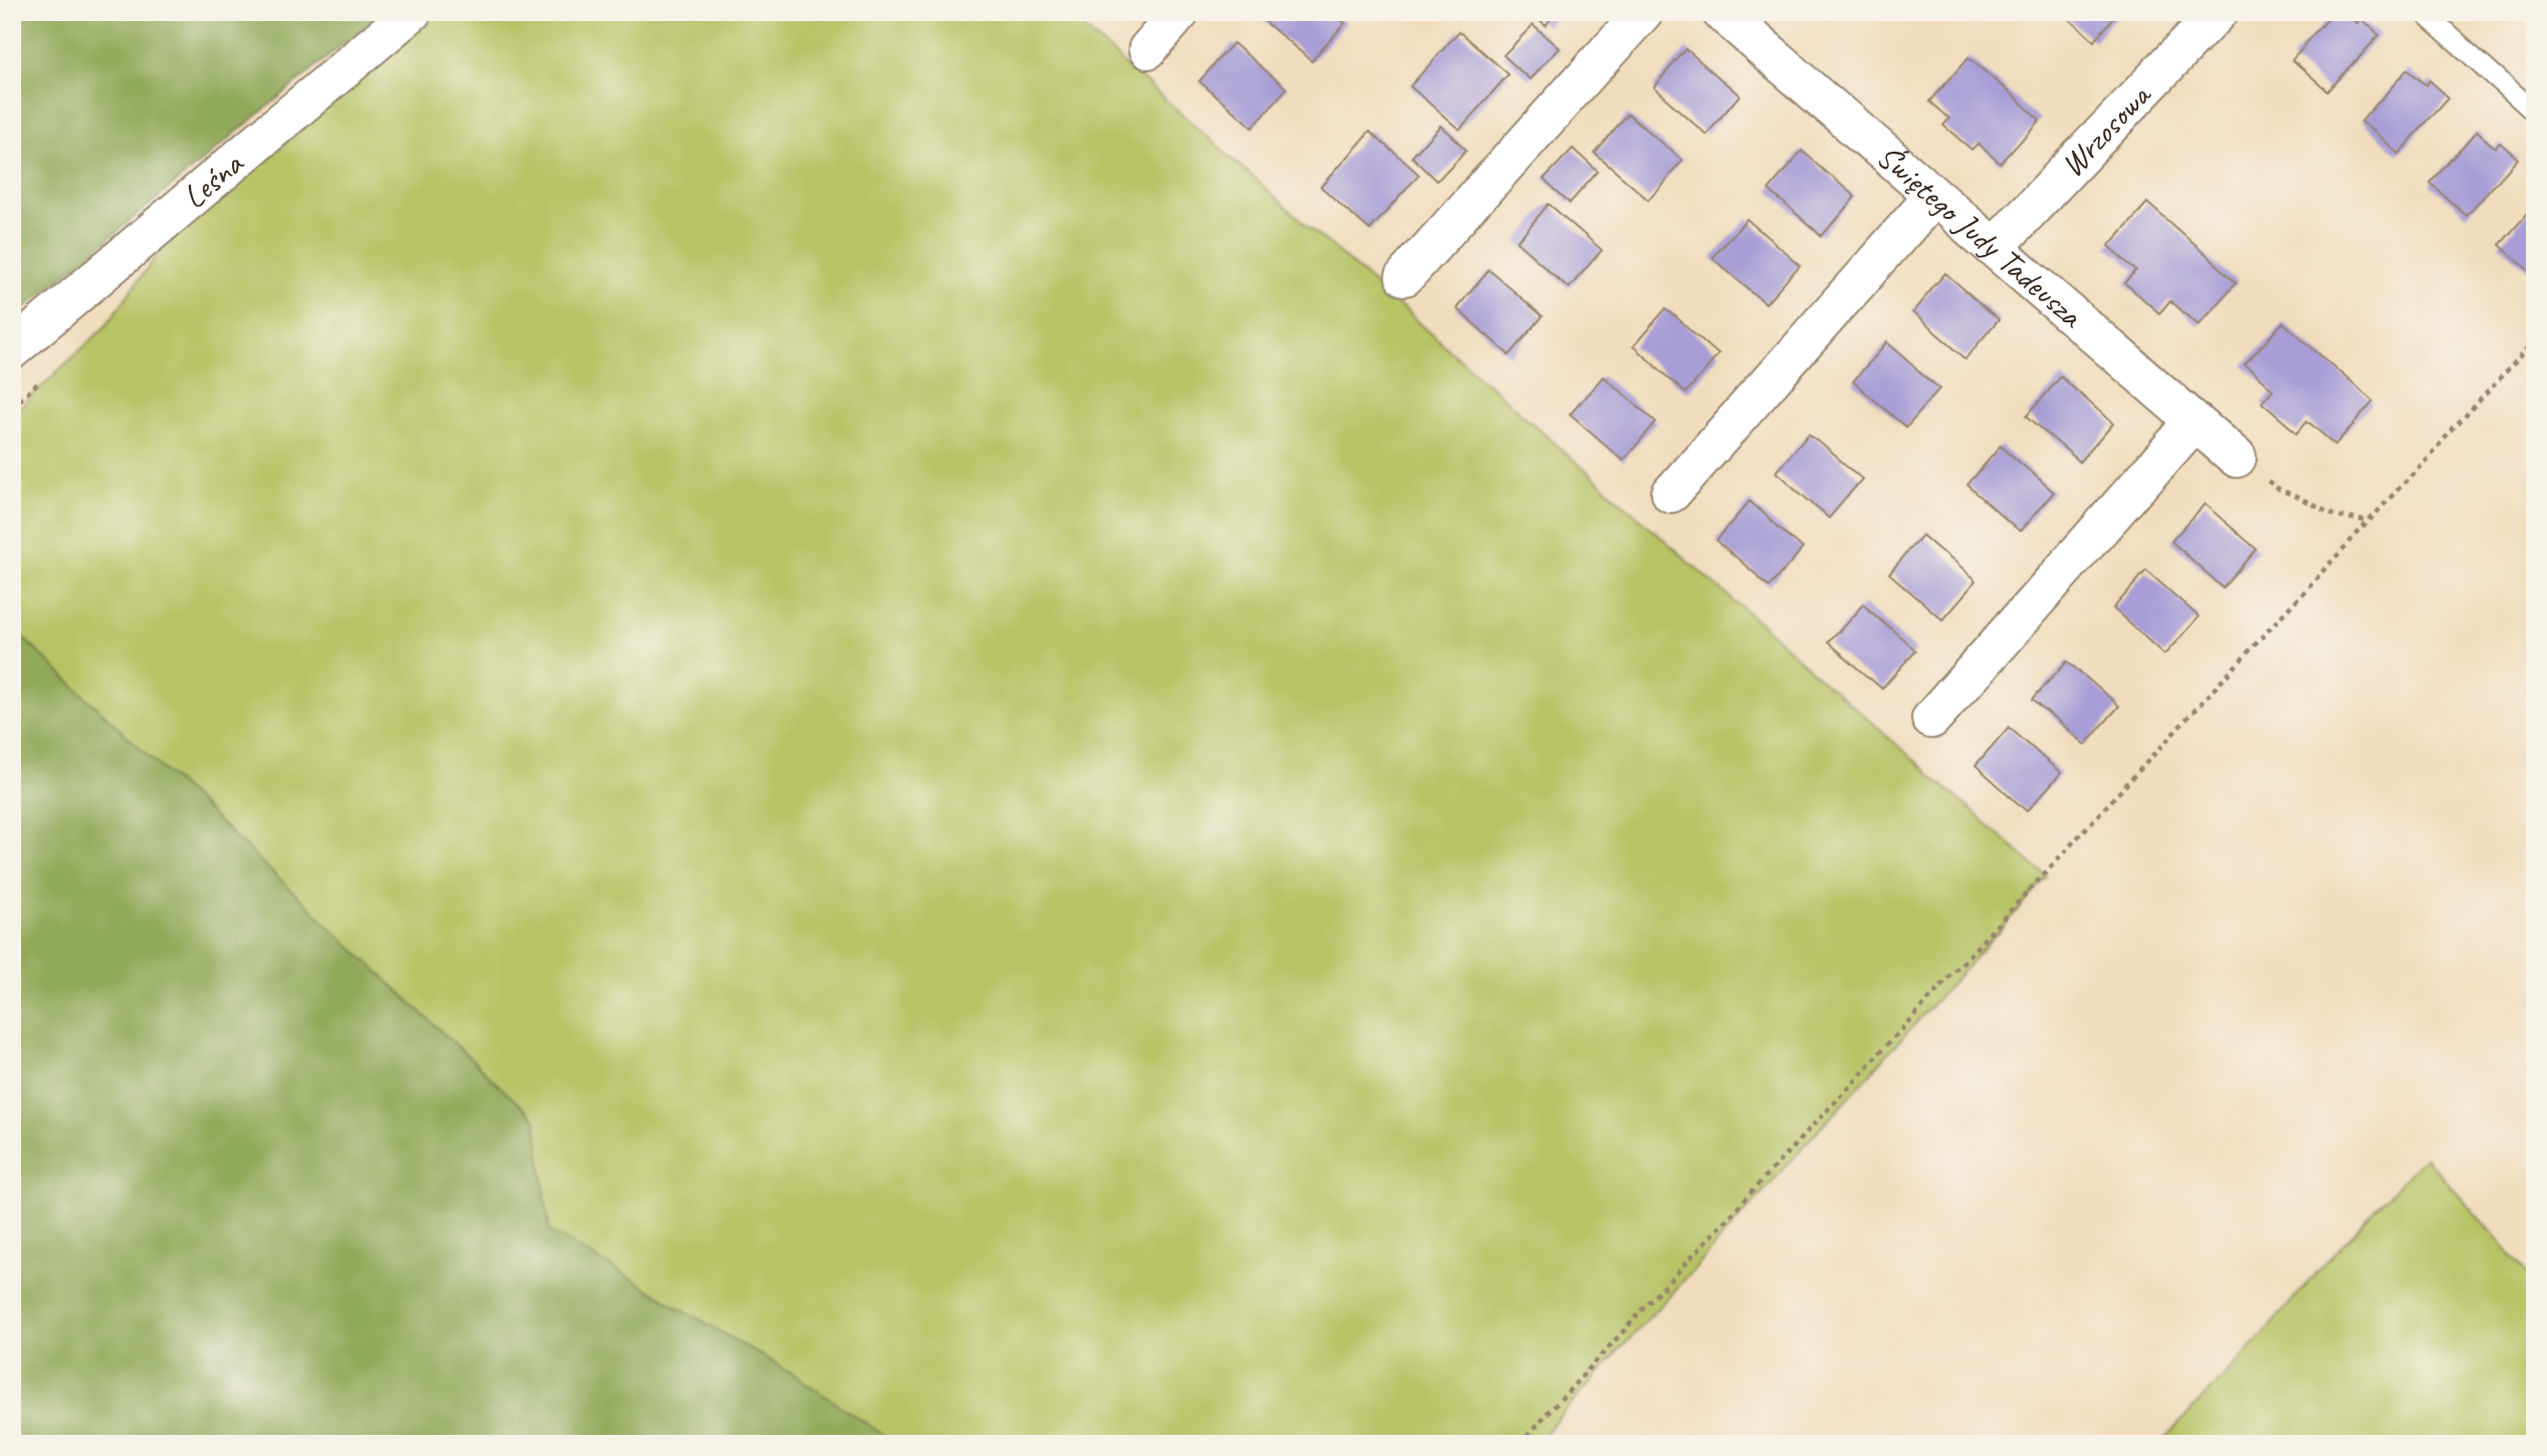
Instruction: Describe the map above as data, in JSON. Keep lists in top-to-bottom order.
{
  "streets": {
    "street": ["Wrzosowa", "Leśna", "Świętego Judy Tadeusza"]
  },
  "crossings": [
    ["Wrzosowa", "Świętego Judy Tadeusza"]
  ]
}
